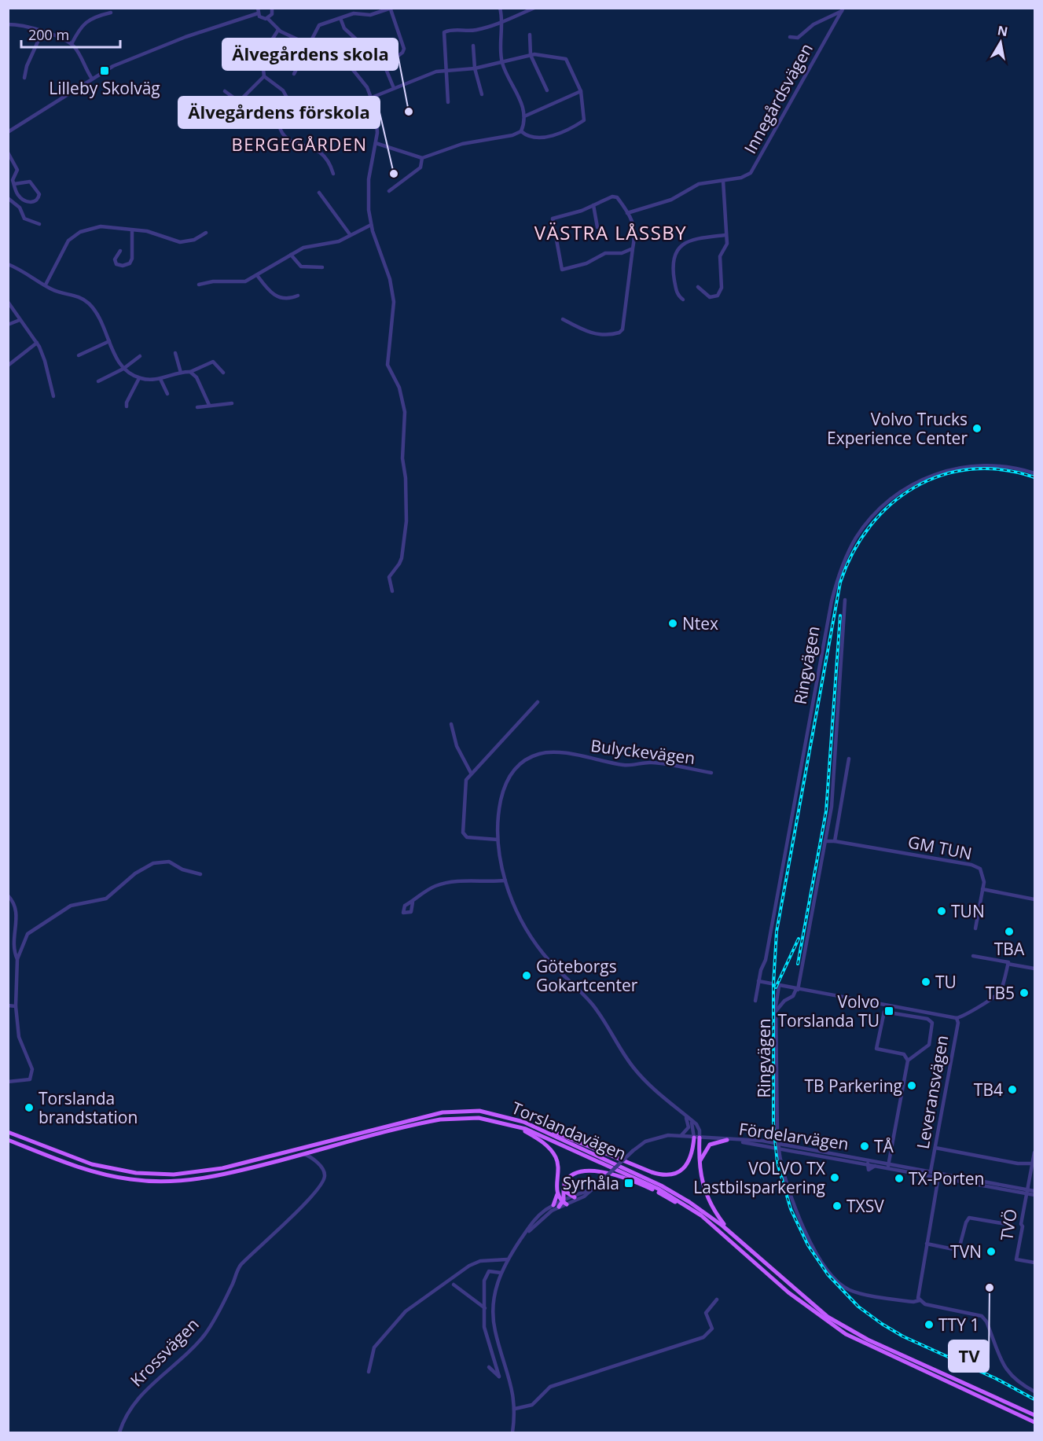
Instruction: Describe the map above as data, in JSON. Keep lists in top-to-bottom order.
{
  "streets": {
    "main road": ["Torslandavägen"],
    "street": [
      "Innegårdsvägen",
      "Ringvägen",
      "Bulyckevägen",
      "GM TUN",
      "Leveransvägen",
      "Fördelarvägen",
      "TVÖ",
      "Krossvägen"
    ]
  },
  "crossings": [
    ["Bulyckevägen", "Fördelarvägen"]
  ],
  "districts": ["BERGEGÅRDEN", "VÄSTRA LÅSSBY"],
  "places": {
    "transit": ["Lilleby Skolväg", "Volvo Torslanda TU", "Syrhåla"],
    "other": [
      "Älvegårdens skola",
      "Älvegårdens förskola",
      "Volvo Trucks Experience Center",
      "Ntex",
      "TUN",
      "TBA",
      "Göteborgs Gokartcenter",
      "TU",
      "TB5",
      "TB Parkering",
      "TB4",
      "Torslanda brandstation",
      "TÅ",
      "VOLVO TX Lastbilsparkering",
      "TX-Porten",
      "TXSV",
      "TVN",
      "TV",
      "TTY 1"
    ]
  },
  "scale_bar": "200 m",
  "north": "top"
}
